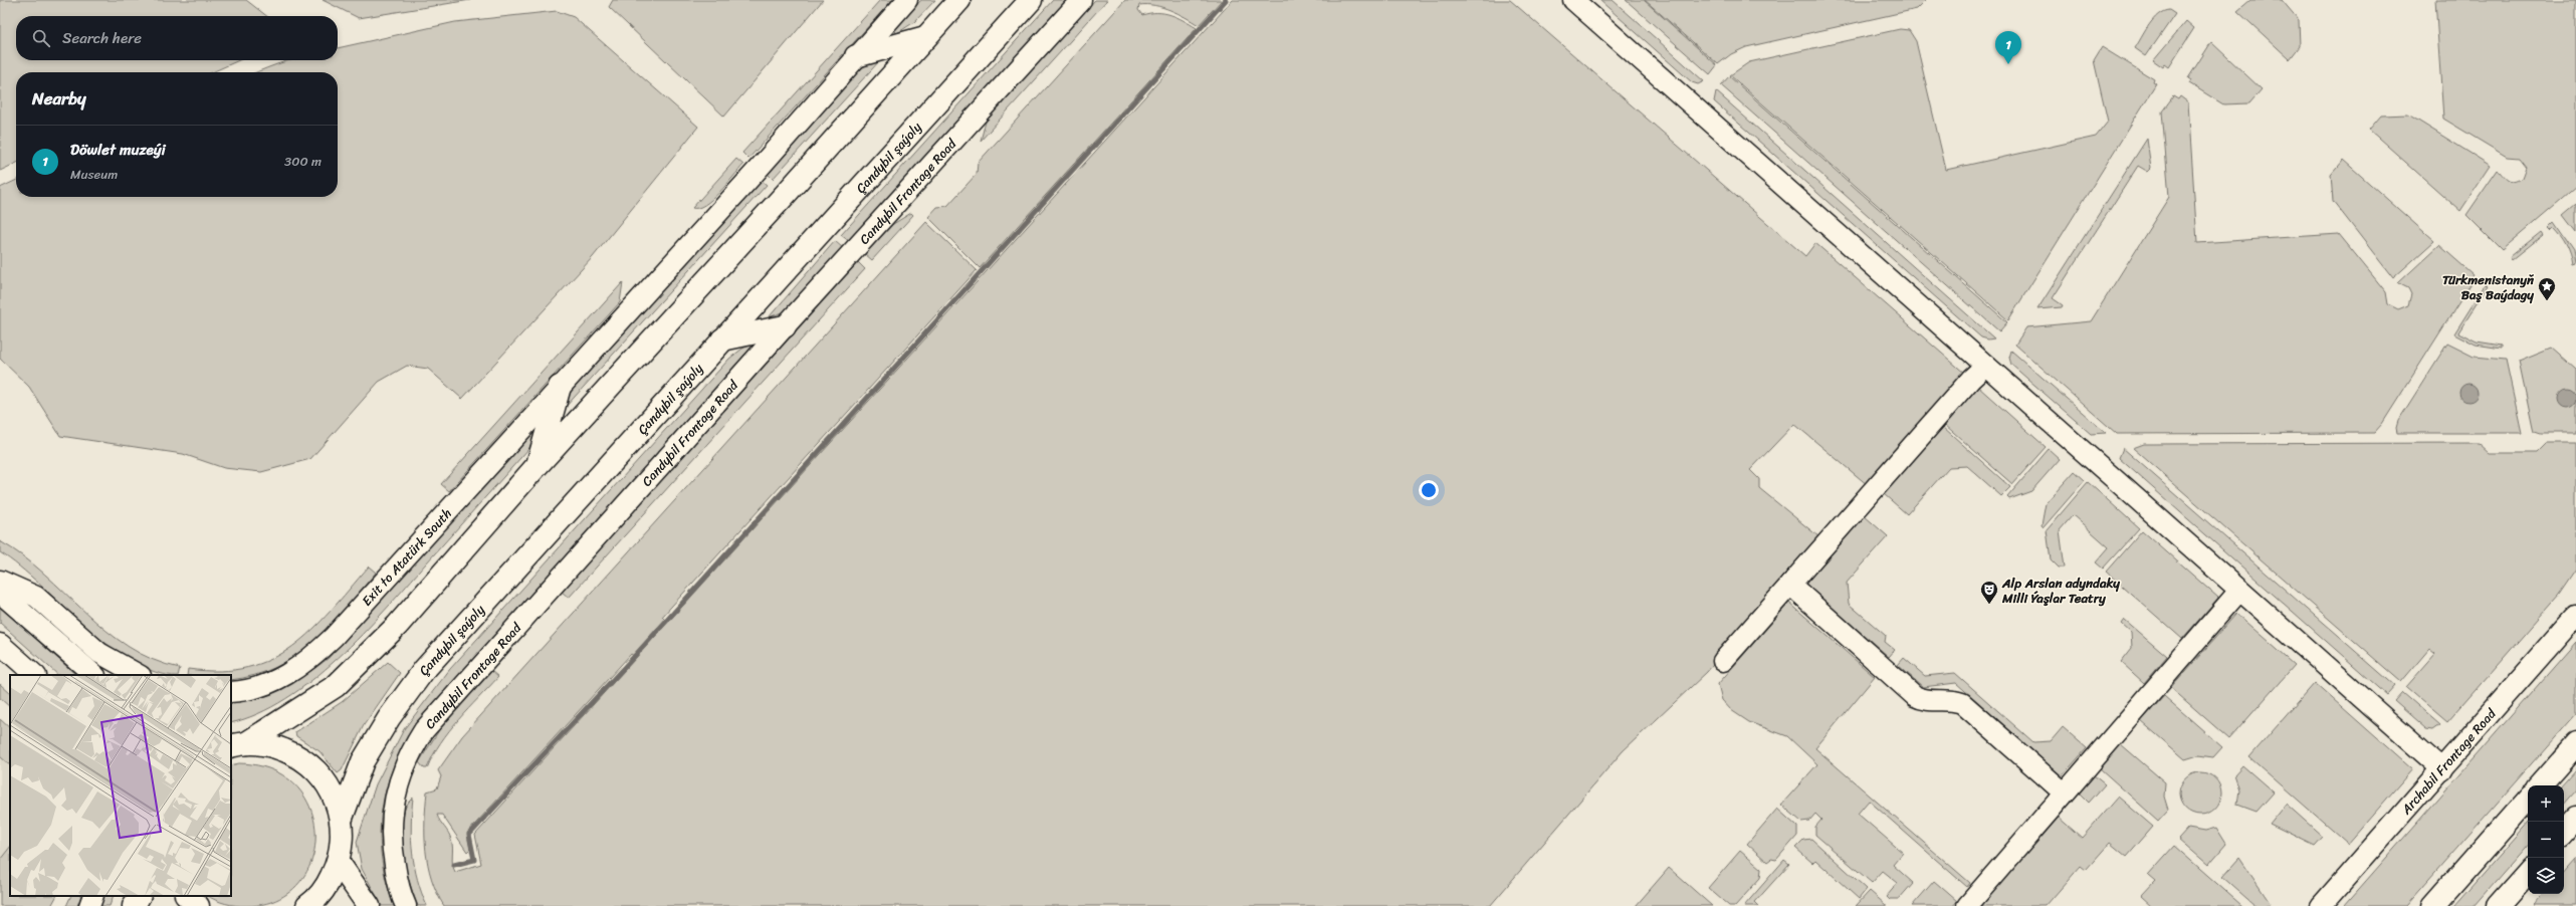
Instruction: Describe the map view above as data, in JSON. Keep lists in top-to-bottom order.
{
  "streets": {
    "main road": ["Çandybil şaýoly"],
    "street": ["Candybil Frontage Road", "Exit to Atatürk South", "Archabil Frontage Road"]
  },
  "places": {
    "place": ["Türkmenistanyň Baş Baýdagy"],
    "theatre": ["Alp Arslan adyndaky Milli Ýaşlar Teatry"]
  },
  "page": {
    "search": "Search here",
    "pins": "1",
    "heading": "Nearby",
    "list": [
      {
        "mark": "1",
        "name": "Döwlet muzeýi",
        "note": "Museum",
        "value": "300 m"
      }
    ],
    "map_buttons": ["+", "−"]
  }
}
